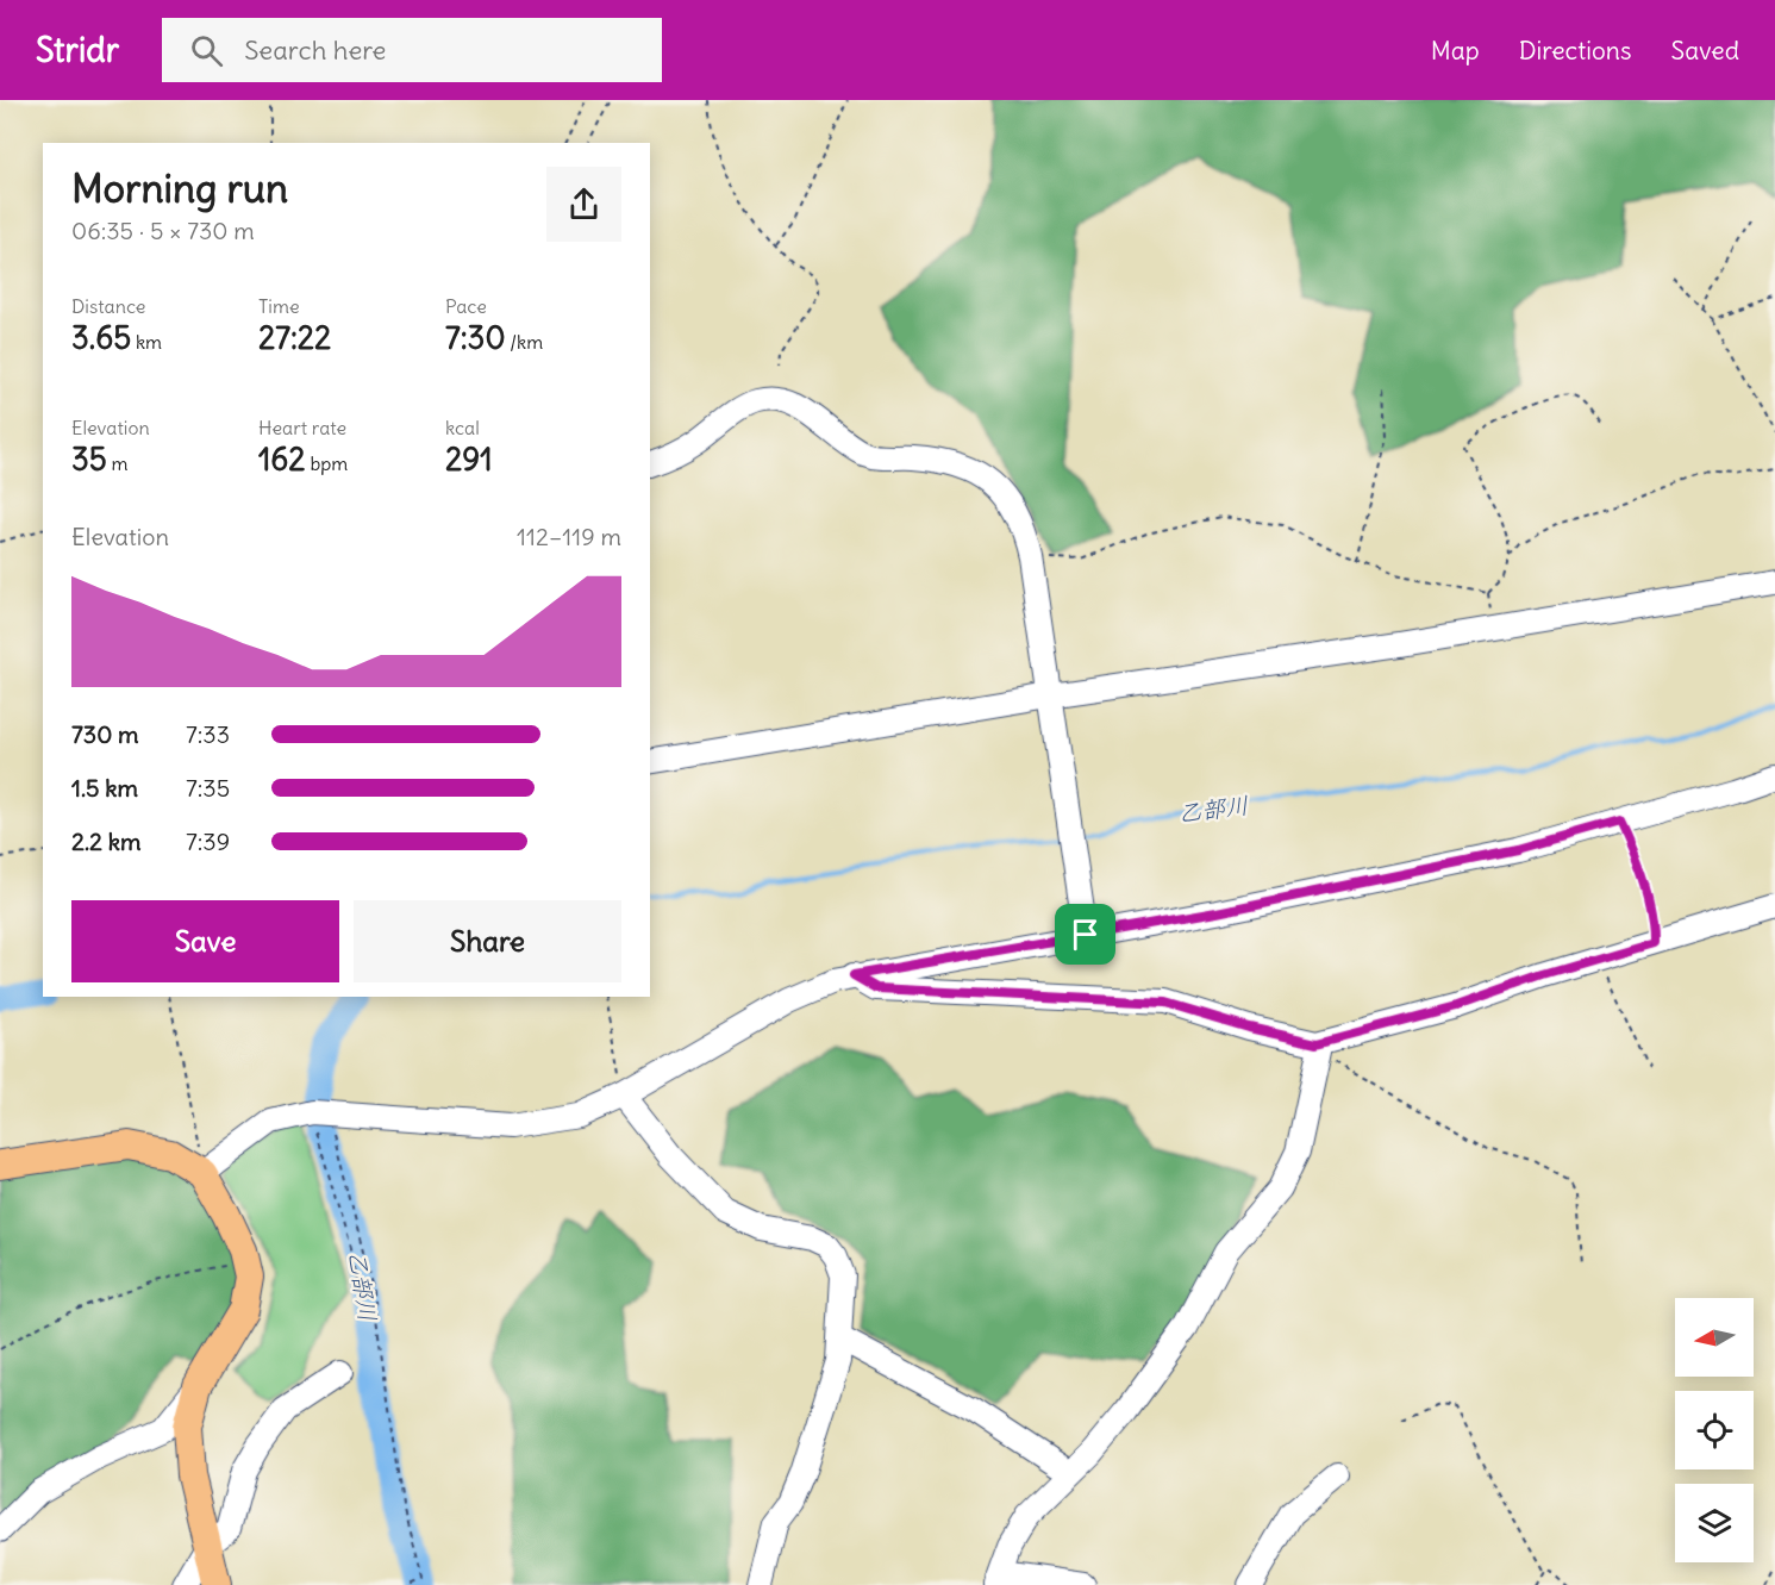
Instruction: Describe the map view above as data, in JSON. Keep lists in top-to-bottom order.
{
  "water": ["乙部川"],
  "north": "left",
  "page": {
    "header": "Stridr",
    "search": "Search here",
    "nav": ["Map", "Directions", "Saved"],
    "heading": ["Morning run", "06:35 · 5 × 730 m"],
    "stats": [
      ["Distance", "3.65 km"],
      ["Time", "27:22"],
      ["Pace", "7:30 /km"],
      ["Elevation", "35 m"],
      ["Heart rate", "162 bpm"],
      ["kcal", "291"]
    ],
    "chart": ["Elevation", "112–119 m"],
    "list": [
      {
        "name": "730 m",
        "note": "7:33"
      },
      {
        "name": "1.5 km",
        "note": "7:35"
      },
      {
        "name": "2.2 km",
        "note": "7:39"
      }
    ],
    "buttons": ["Save", "Share"]
  }
}
